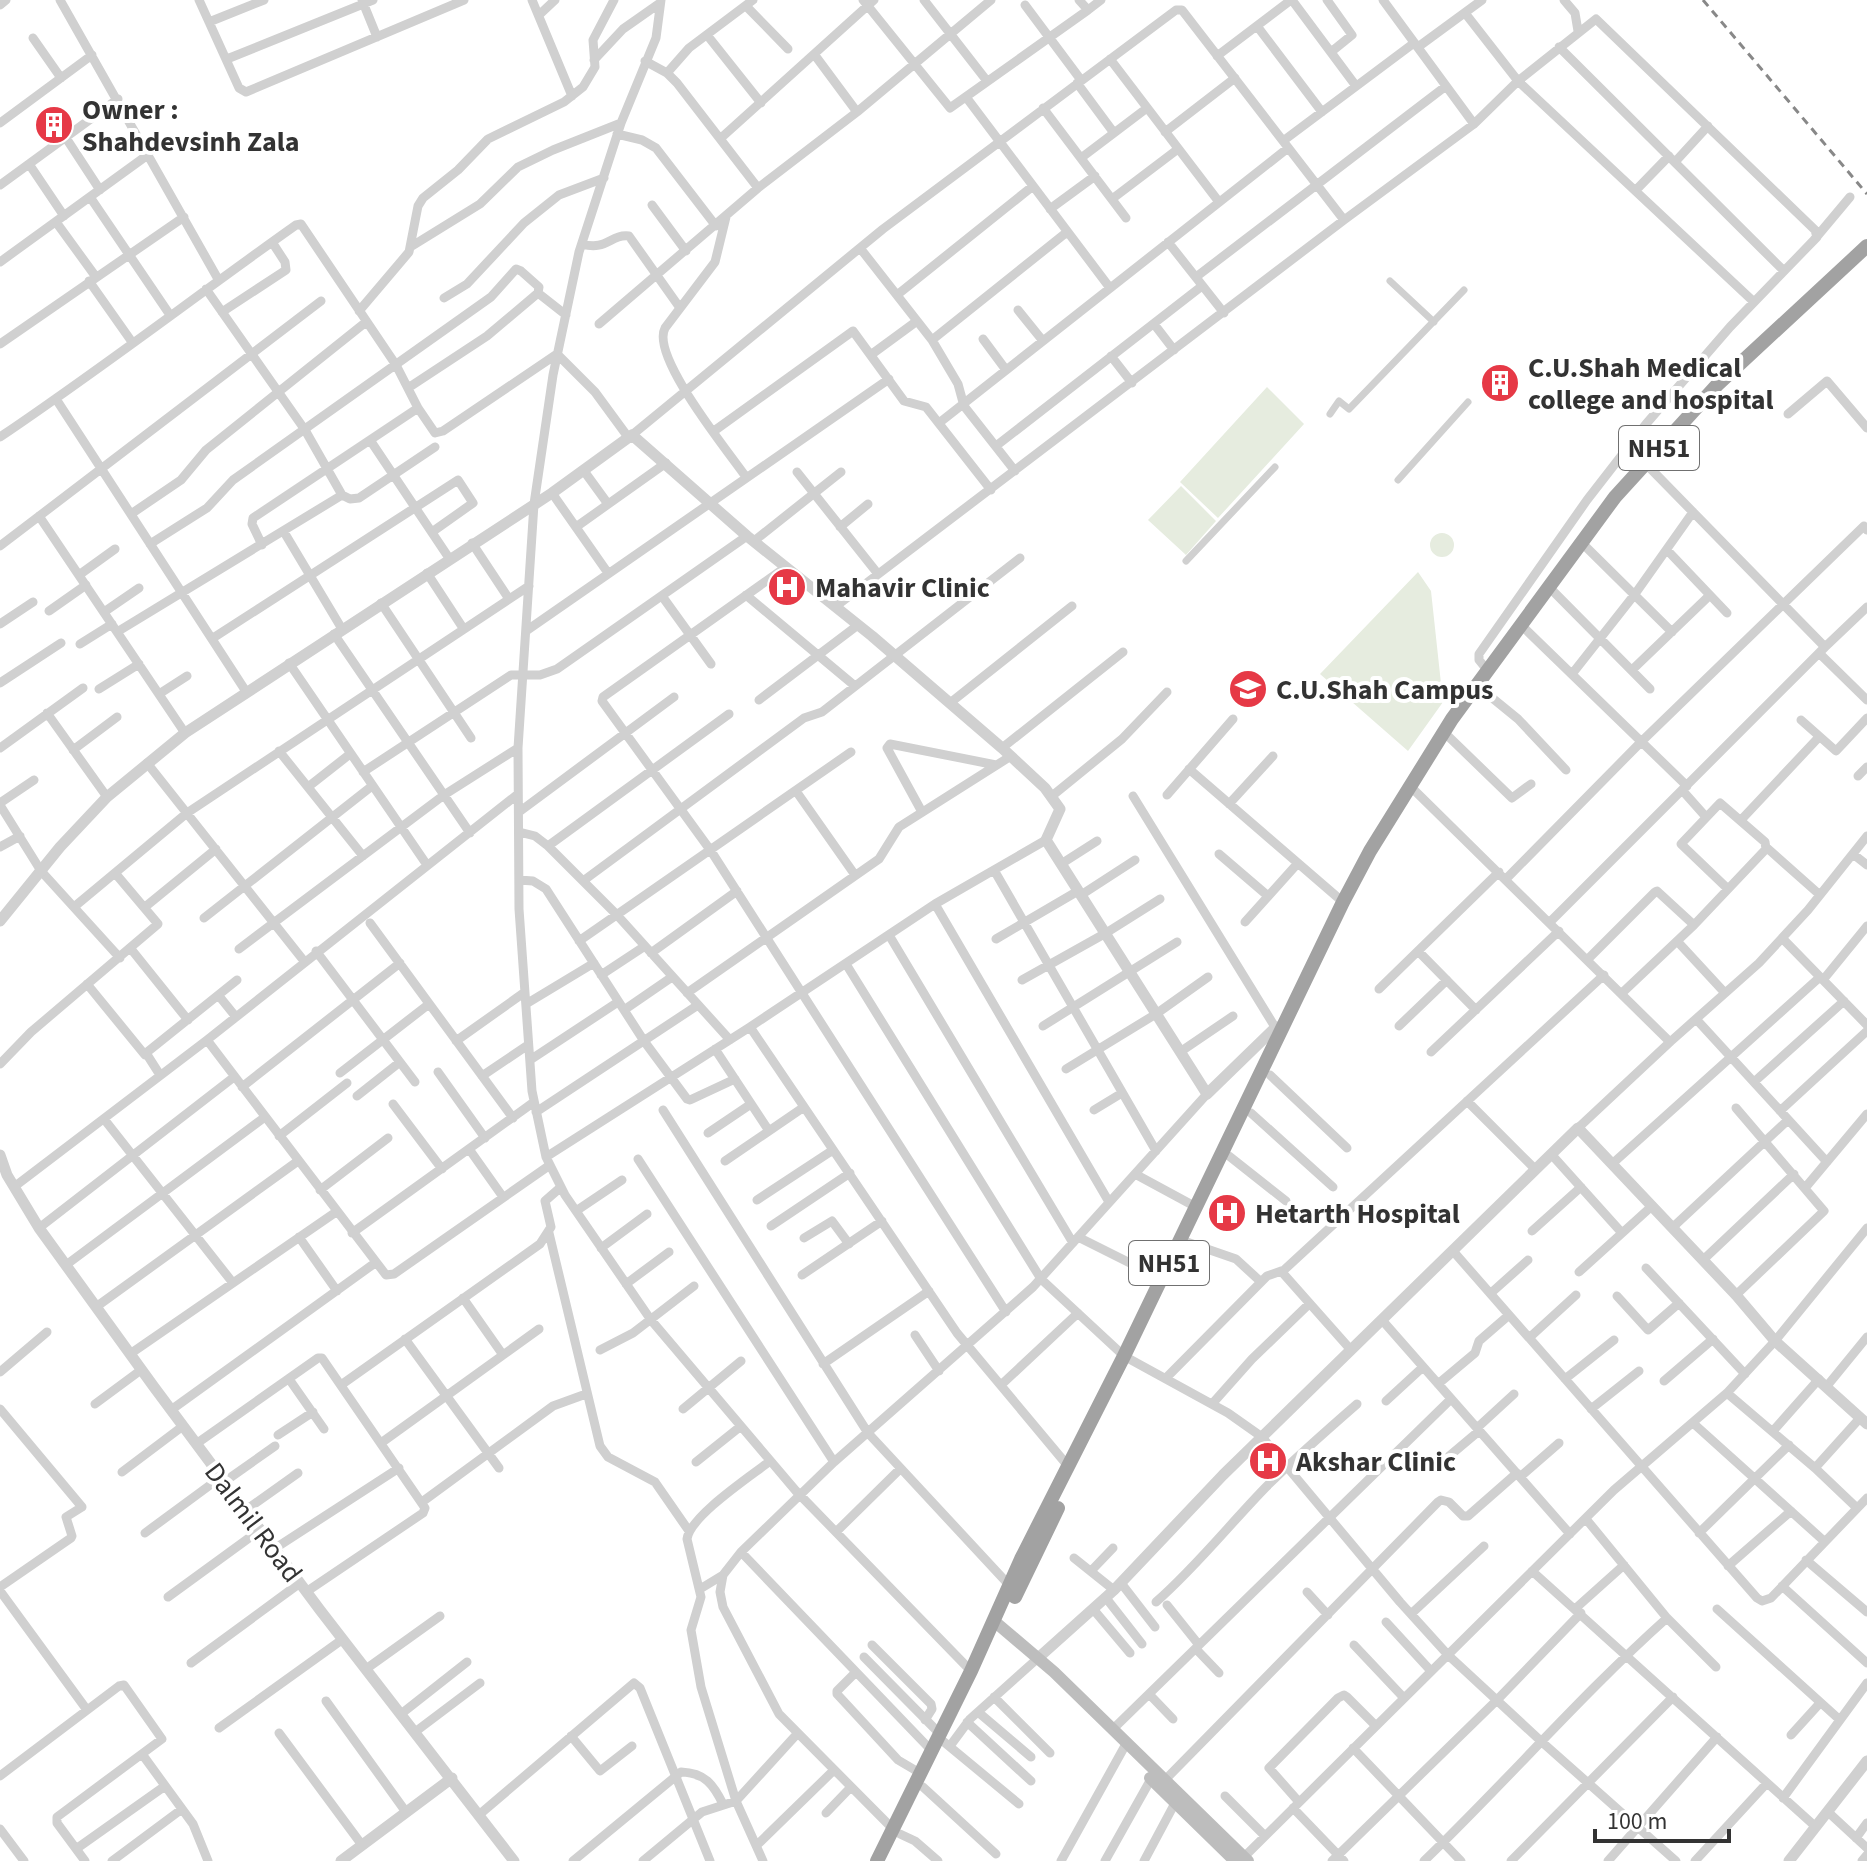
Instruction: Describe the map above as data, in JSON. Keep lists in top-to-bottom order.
{
  "streets": {
    "highway": ["NH51"],
    "street": ["Dalmil Road"]
  },
  "places": {
    "building": ["Owner : Shahdevsinh Zala", "C.U.Shah Medical college and hospital"],
    "hospital": ["Mahavir Clinic", "Hetarth Hospital", "Akshar Clinic"],
    "school or university": ["C.U.Shah Campus"]
  },
  "scale_bar": "100 m"
}
